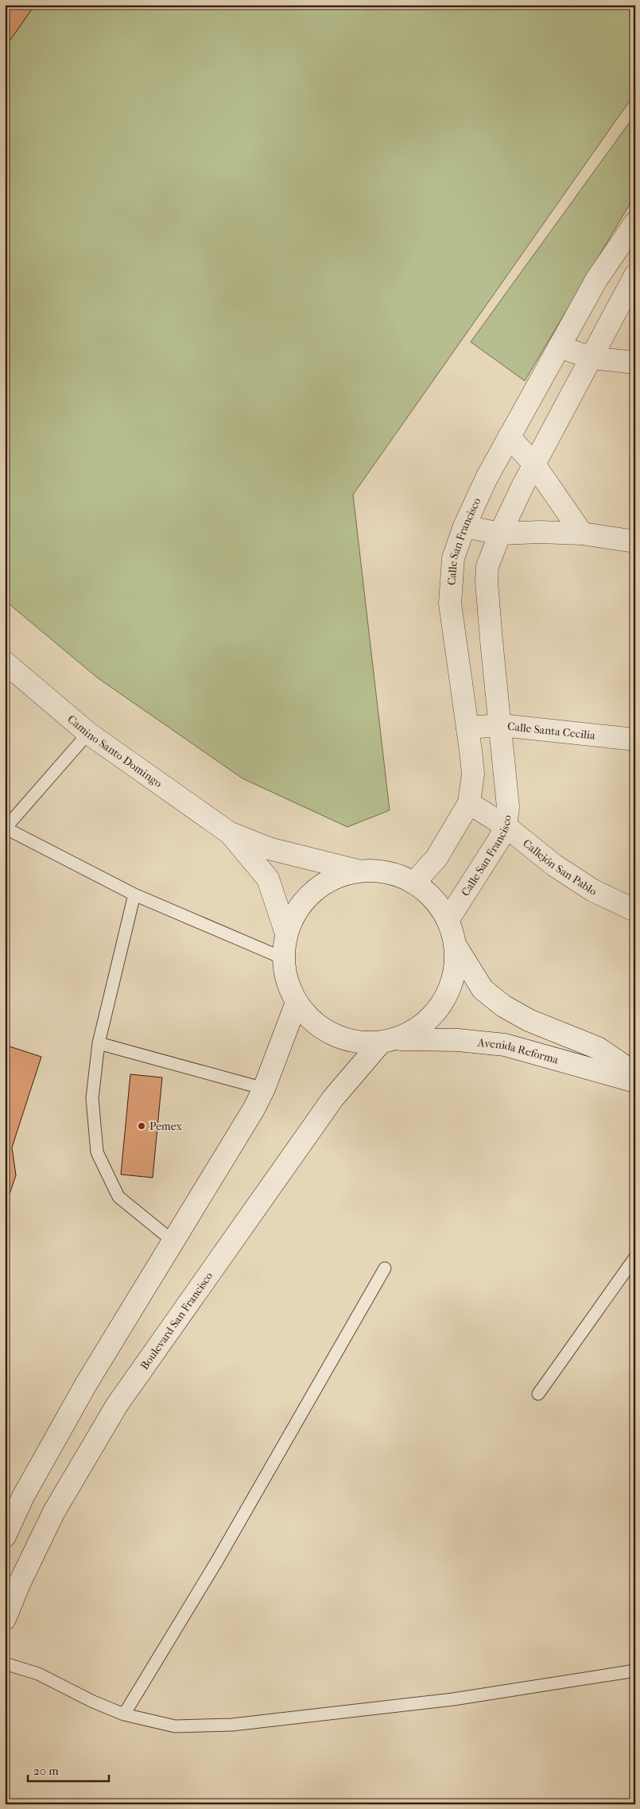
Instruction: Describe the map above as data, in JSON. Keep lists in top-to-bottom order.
{
  "streets": {
    "street": [
      "Calle San Francisco",
      "Calle Santa Cecilia",
      "Camino Santo Domingo",
      "Callejón San Pablo",
      "Avenida Reforma",
      "Boulevard San Francisco"
    ]
  },
  "crossings": [
    ["Calle San Francisco", "Calle Santa Cecilia"],
    ["Calle San Francisco", "Callejón San Pablo"],
    ["Camino Santo Domingo", "Avenida Reforma"],
    ["Avenida Reforma", "Boulevard San Francisco"]
  ],
  "places": ["Pemex"],
  "scale_bar": "20 m"
}
